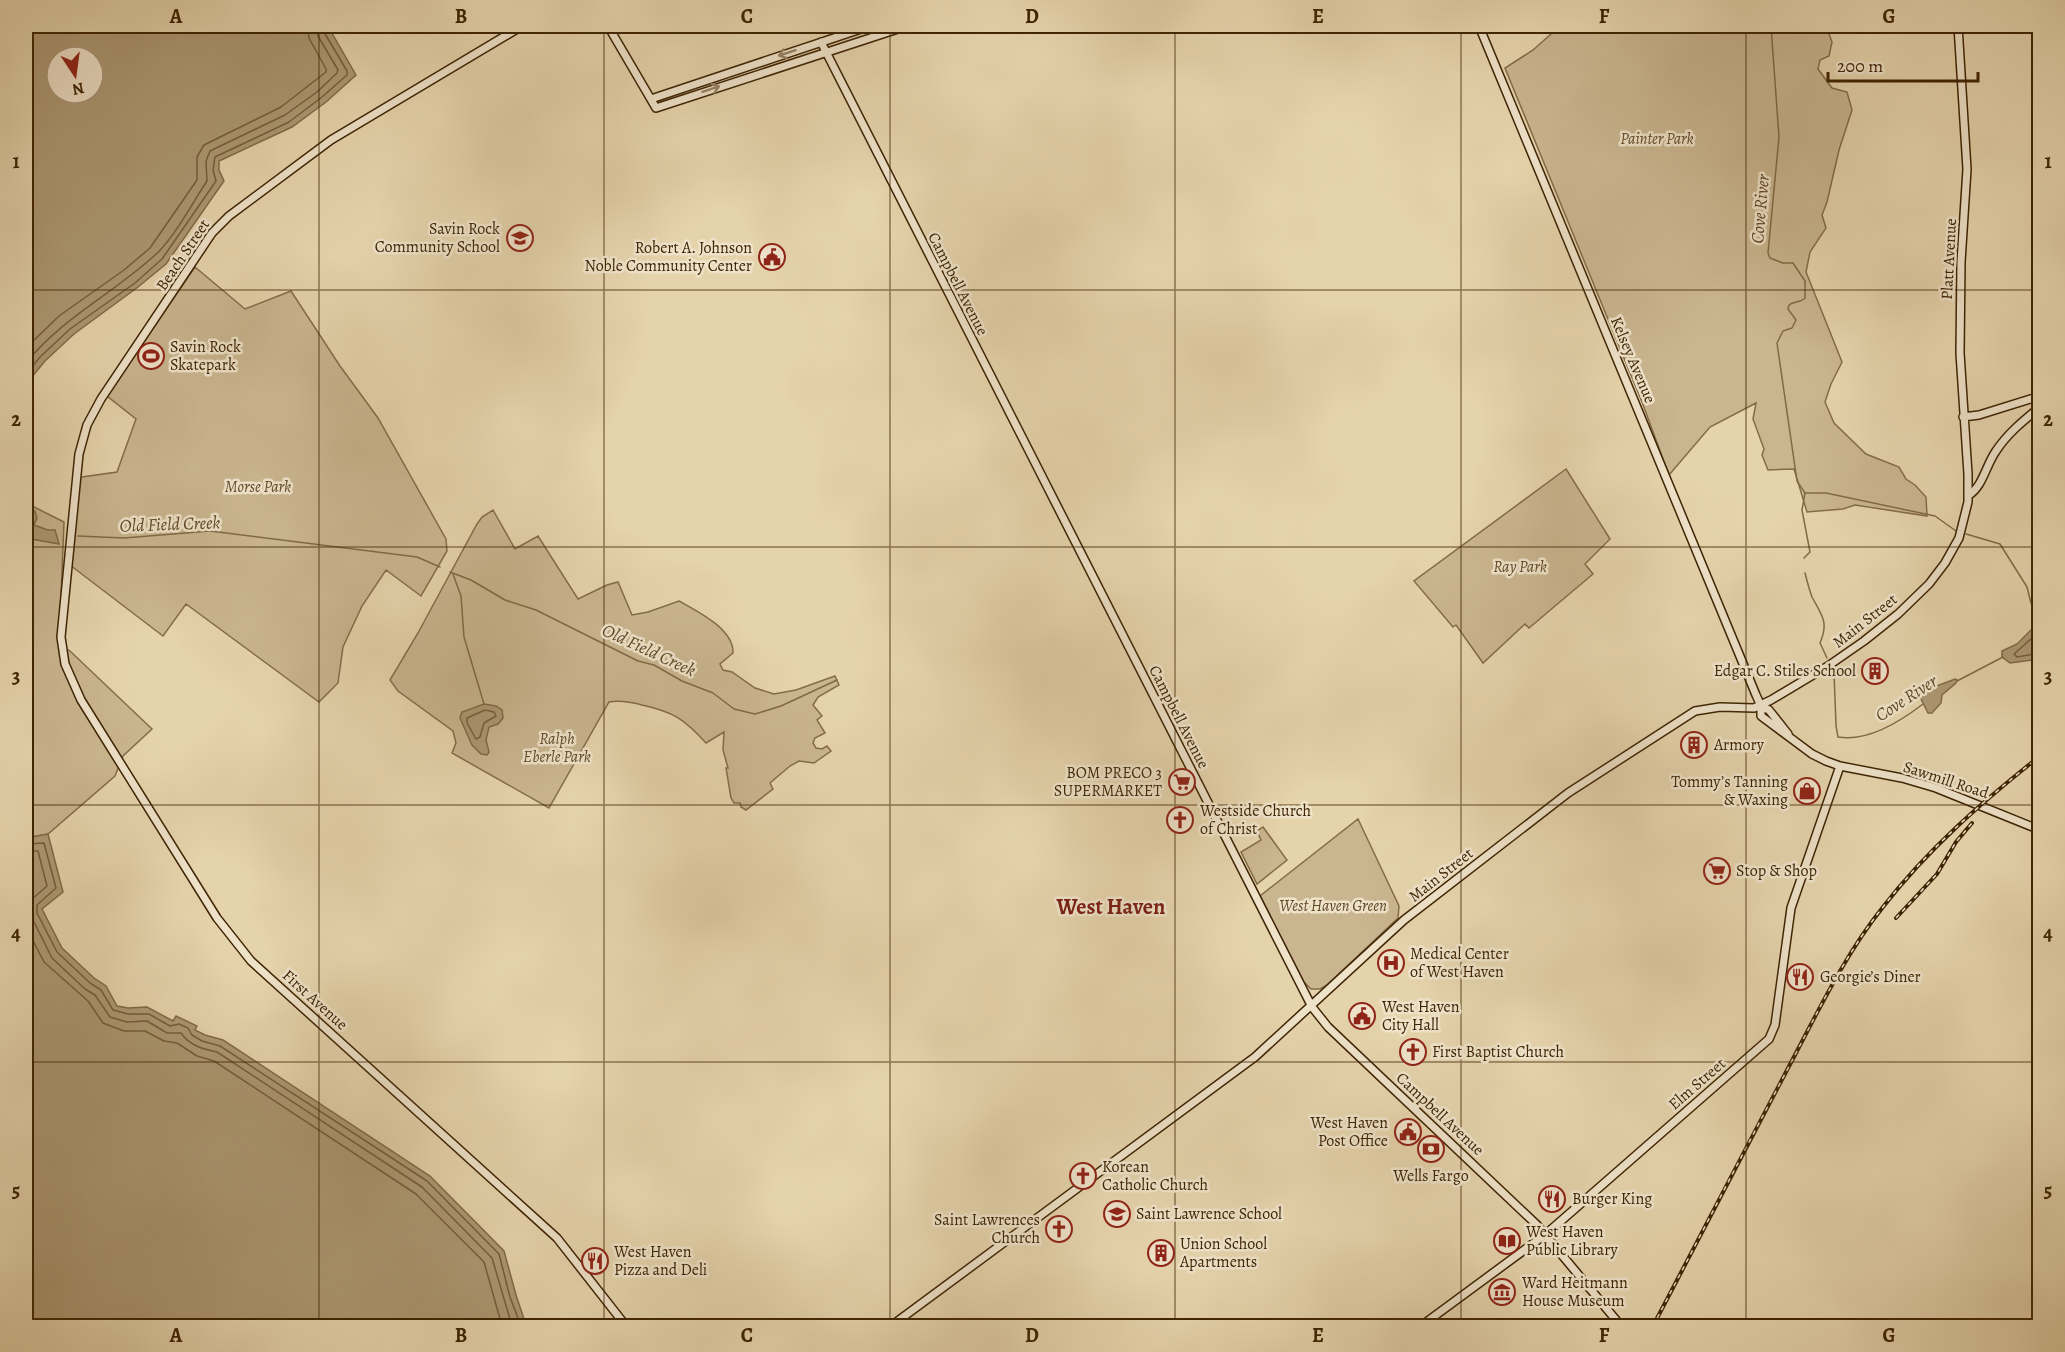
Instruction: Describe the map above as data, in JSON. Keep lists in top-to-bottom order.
{
  "streets": {
    "main road": [
      "Beach Street",
      "Platt Avenue",
      "Campbell Avenue",
      "Kelsey Avenue",
      "Main Street",
      "Sawmill Road",
      "First Avenue",
      "Elm Street"
    ]
  },
  "crossings": [
    ["Beach Street", "First Avenue"],
    ["Platt Avenue", "Main Street"],
    ["Campbell Avenue", "Main Street"],
    ["Campbell Avenue", "Elm Street"],
    ["Kelsey Avenue", "Main Street"],
    ["Kelsey Avenue", "Sawmill Road"],
    ["Sawmill Road", "Elm Street"]
  ],
  "districts": ["West Haven"],
  "water": ["Cove River", "Old Field Creek"],
  "parks": [
    "Painter Park",
    "Morse Park",
    "Ray Park",
    "Ralph Eberle Park",
    "West Haven Green"
  ],
  "places": {
    "school or university": ["Savin Rock Community School", "Saint Lawrence School"],
    "public building": ["Robert A. Johnson Noble Community Center", "West Haven City Hall", "West Haven Post Office"],
    "sports": ["Savin Rock Skatepark"],
    "building": ["Edgar C. Stiles School", "Armory", "Union School Apartments"],
    "supermarket": ["BOM PRECO 3 SUPERMARKET", "Stop & Shop"],
    "shop": ["Tommy’s Tanning & Waxing"],
    "church": [
      "Westside Church of Christ",
      "First Baptist Church",
      "Korean Catholic Church",
      "Saint Lawrences Church"
    ],
    "hospital": ["Medical Center of West Haven"],
    "restaurant": ["Georgie’s Diner", "Burger King", "West Haven Pizza and Deli"],
    "bank": ["Wells Fargo"],
    "library": ["West Haven Public Library"],
    "museum": ["Ward Heitmann House Museum"]
  },
  "scale_bar": "200 m",
  "north": "bottom",
  "grid": {
    "columns": [
      "A",
      "B",
      "C",
      "D",
      "E",
      "F",
      "G"
    ],
    "rows": [
      "1",
      "2",
      "3",
      "4",
      "5"
    ]
  }
}
